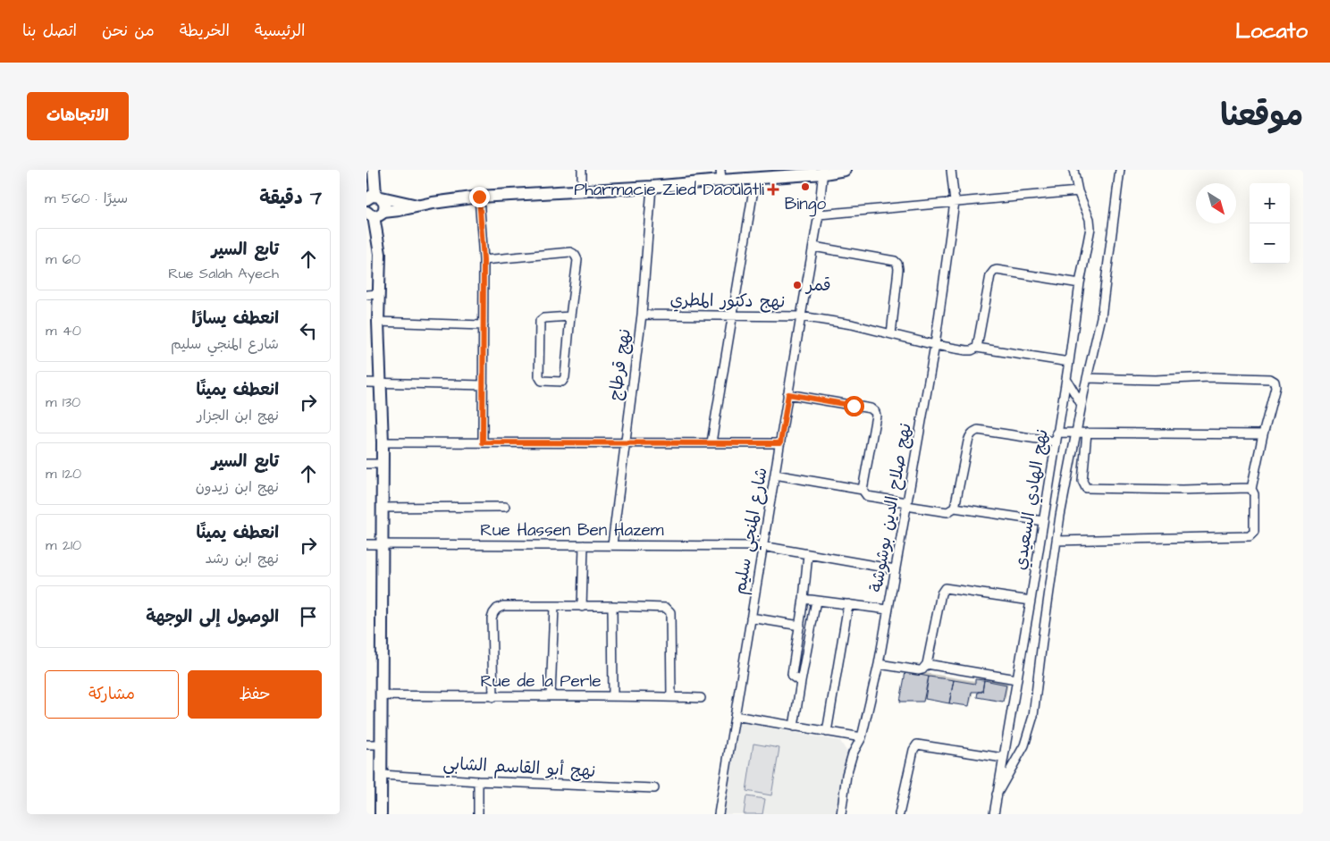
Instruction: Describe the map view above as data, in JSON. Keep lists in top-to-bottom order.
{
  "streets": {
    "street": [
      "نهج دكتور المطري",
      "نهج قرطاج",
      "نهج الهادي السعيدي",
      "نهج صلاح الدين بوشوشة",
      "Rue Hassen Ben Hazem",
      "شارع المنجي سليم",
      "Rue de la Perle",
      "نهج أبو القاسم الشابي"
    ]
  },
  "crossings": [
    ["نهج دكتور المطري", "نهج قرطاج"],
    ["نهج دكتور المطري", "نهج الهادي السعيدي"],
    ["نهج دكتور المطري", "نهج صلاح الدين بوشوشة"],
    ["نهج دكتور المطري", "شارع المنجي سليم"],
    ["نهج قرطاج", "Rue Hassen Ben Hazem"],
    ["نهج صلاح الدين بوشوشة", "Rue Hassen Ben Hazem"],
    ["Rue Hassen Ben Hazem", "شارع المنجي سليم"]
  ],
  "places": {
    "other": ["Bingo", "قمر"],
    "health": ["Pharmacie Zied Daoulatli"]
  },
  "north": "bottom right",
  "page": {
    "header": "Locato",
    "nav": [
      "الرئيسية",
      "الخريطة",
      "من نحن",
      "اتصل بنا"
    ],
    "title": "موقعنا",
    "buttons": [
      "الاتجاهات",
      ["حفظ", "مشاركة"]
    ],
    "heading": ["7 دقيقة", "سيرًا · 560 m"],
    "map_buttons": ["+", "−"],
    "list": [
      ["تابع السير", "Rue Salah Ayech", "60 m"],
      ["انعطف يسارًا", "شارع المنجي سليم", "40 m"],
      ["انعطف يمينًا", "نهج ابن الجزار", "130 m"],
      ["تابع السير", "نهج ابن زيدون", "120 m"],
      ["انعطف يمينًا", "نهج ابن رشد", "210 m"],
      "الوصول إلى الوجهة"
    ]
  }
}
